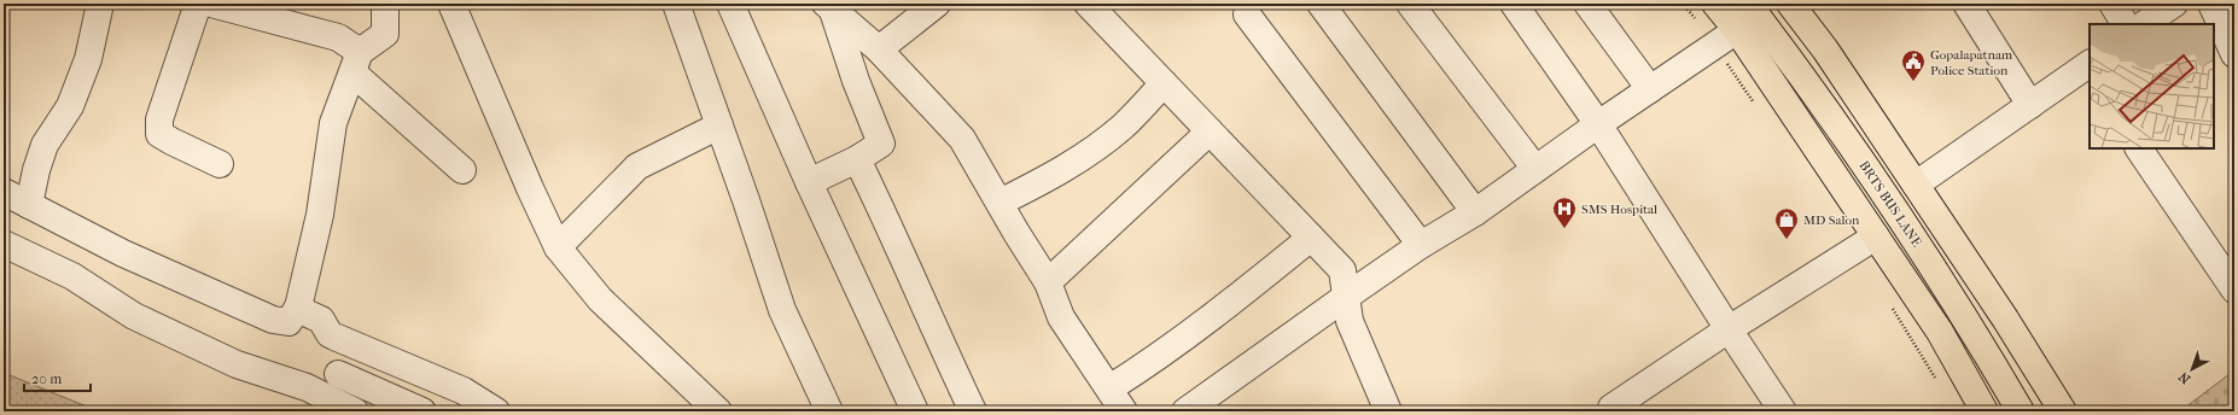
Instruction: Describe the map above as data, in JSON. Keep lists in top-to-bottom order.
{
  "streets": {
    "main road": ["BRTS BUS LANE"]
  },
  "places": {
    "public building": ["Gopalapatnam Police Station"],
    "hospital": ["SMS Hospital"],
    "shop": ["MD Salon"]
  },
  "scale_bar": "20 m",
  "north": "bottom left"
}
